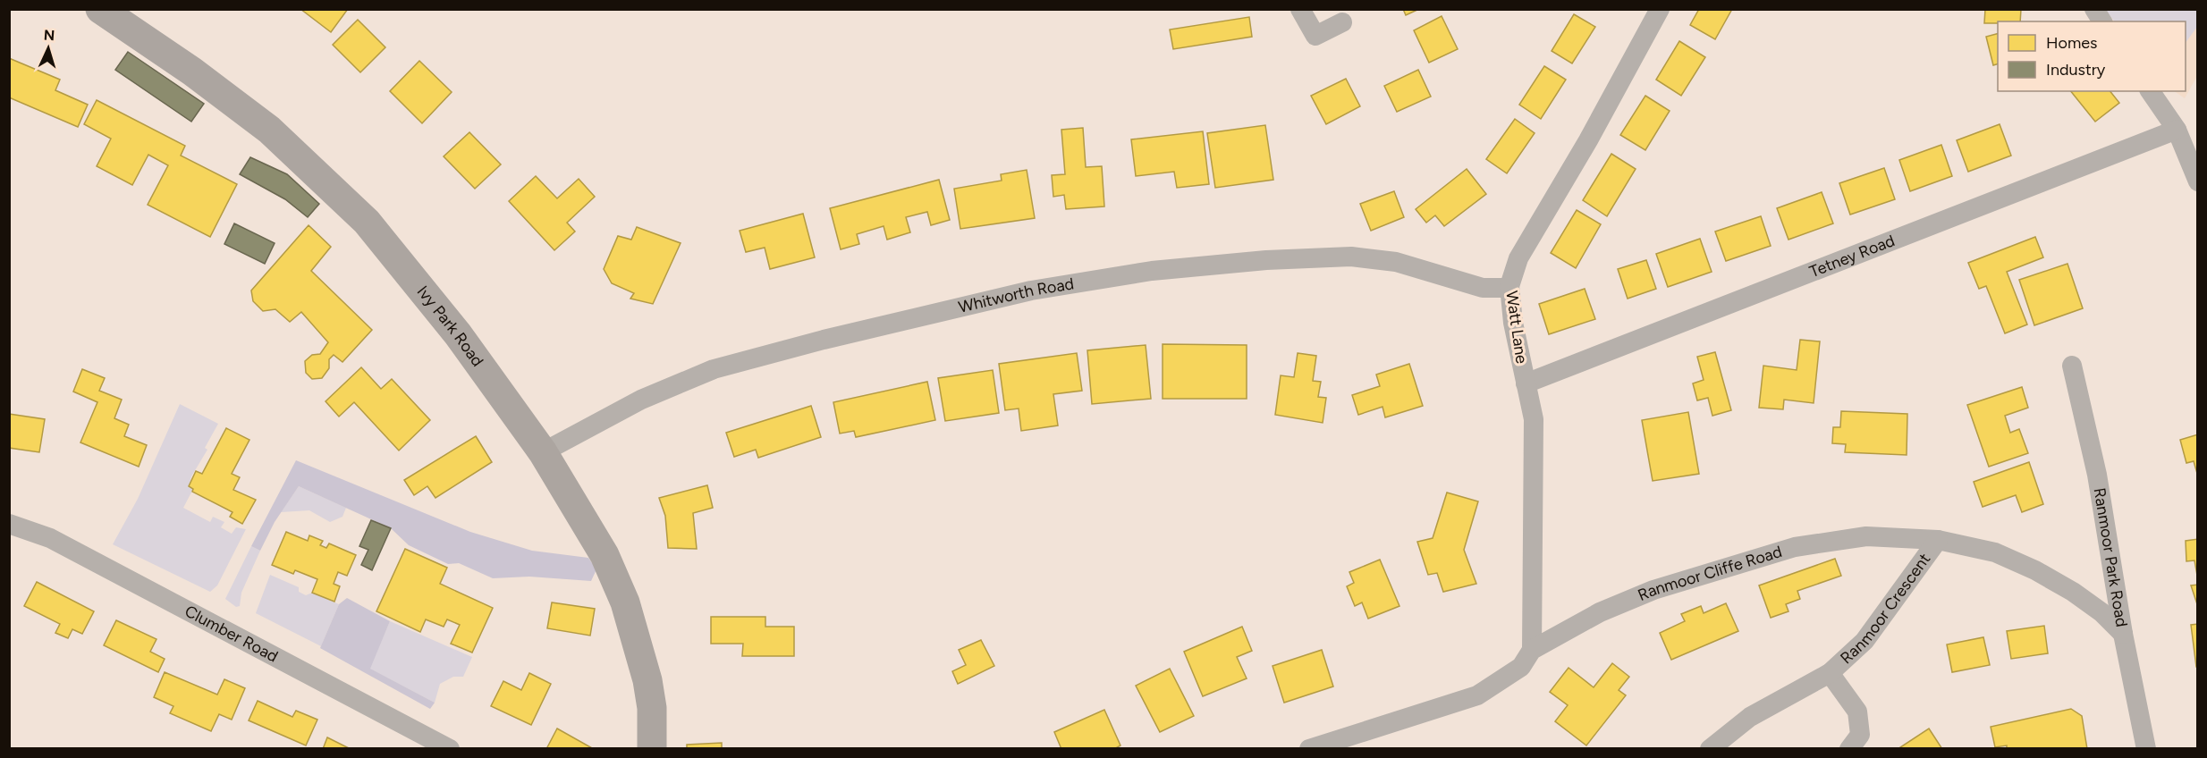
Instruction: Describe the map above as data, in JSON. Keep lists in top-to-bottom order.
{
  "streets": {
    "street": [
      "Tetney Road",
      "Whitworth Road",
      "Ivy Park Road",
      "Watt Lane",
      "Ranmoor Park Road",
      "Ranmoor Cliffe Road",
      "Ranmoor Crescent",
      "Clumber Road"
    ]
  },
  "crossings": [
    ["Tetney Road", "Watt Lane"],
    ["Whitworth Road", "Ivy Park Road"],
    ["Whitworth Road", "Watt Lane"],
    ["Watt Lane", "Ranmoor Cliffe Road"],
    ["Ranmoor Park Road", "Ranmoor Cliffe Road"],
    ["Ranmoor Cliffe Road", "Ranmoor Crescent"]
  ],
  "legend": ["Homes", "Industry"],
  "north": "top"
}
